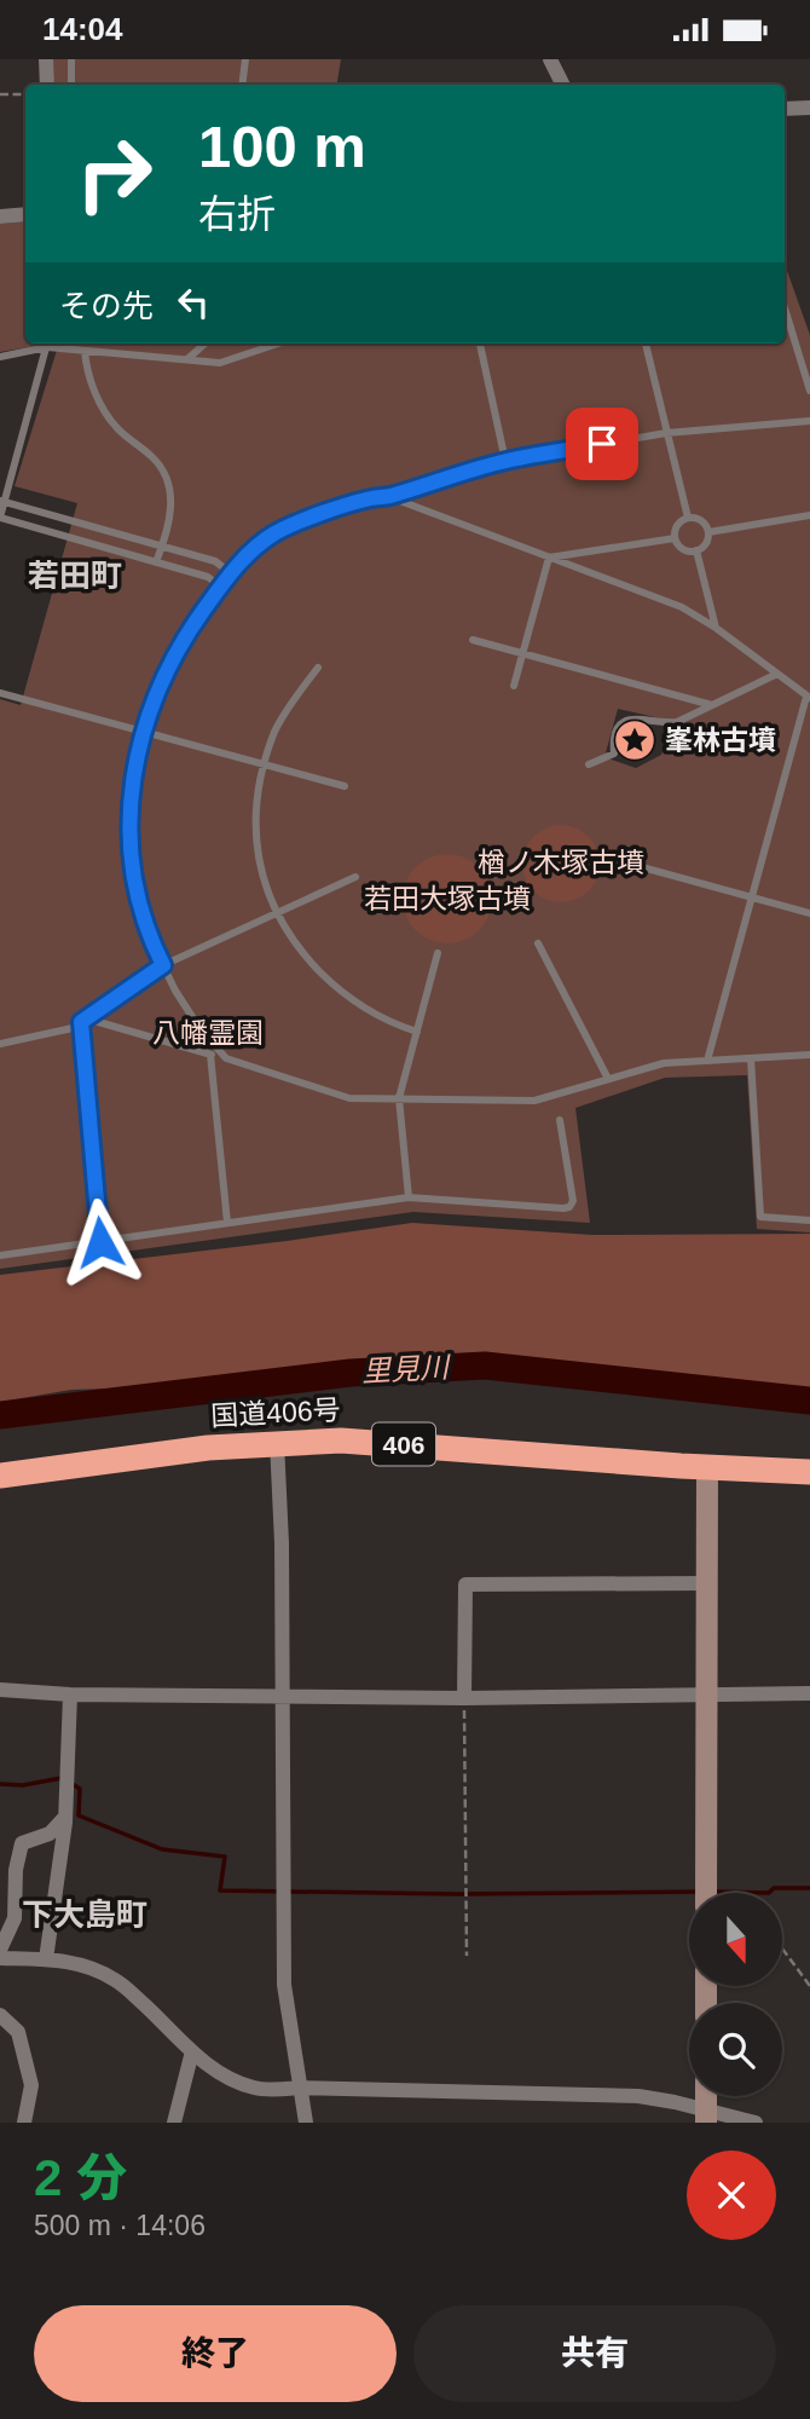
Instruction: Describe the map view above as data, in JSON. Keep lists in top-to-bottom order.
{
  "streets": {
    "highway": ["国道406号", "406"]
  },
  "districts": ["若田町", "下大島町"],
  "water": ["里見川"],
  "parks": ["楢ノ木塚古墳", "若田大塚古墳", "八幡霊園"],
  "places": {
    "place": ["峯林古墳"]
  },
  "north": "bottom",
  "page": {
    "status": "14:04",
    "turn": ["100 m", "右折"],
    "then": "その先",
    "heading": ["2 分", "500 m · 14:06"],
    "buttons": ["終了", "共有"]
  }
}
